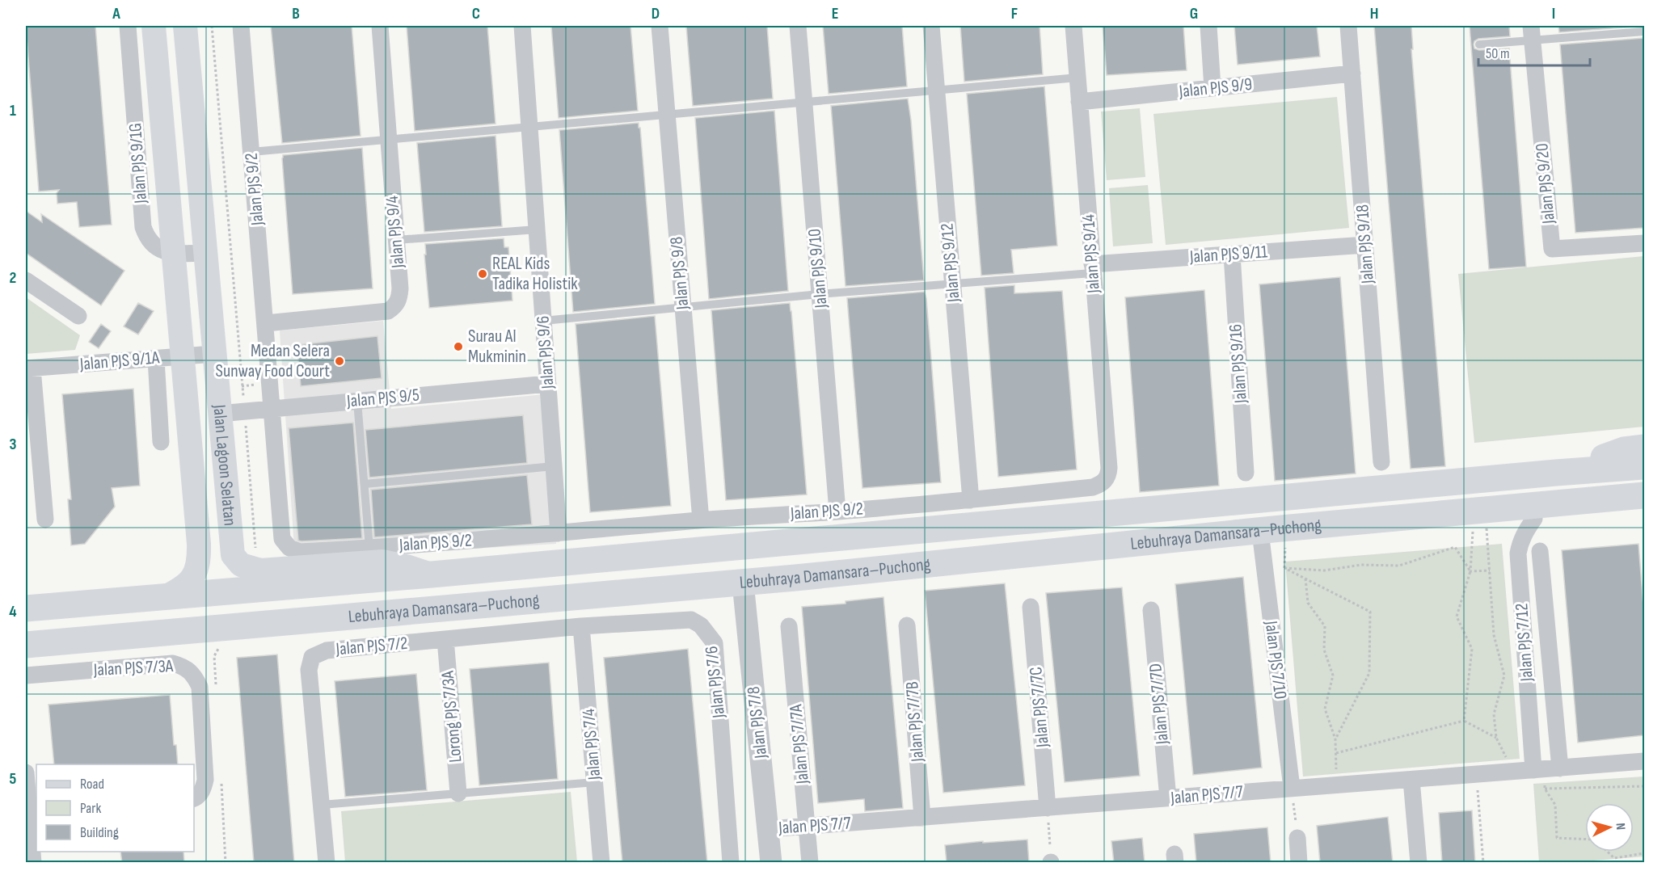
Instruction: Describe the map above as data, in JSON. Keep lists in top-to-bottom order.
{
  "streets": {
    "highway": ["Lebuhraya Damansara–Puchong"],
    "main road": ["Jalan Lagoon Selatan"],
    "street": [
      "Jalan PJS 9/9",
      "Jalan PJS 9/1G",
      "Jalan PJS 9/20",
      "Jalan PJS 9/2",
      "Jalan PJS 9/4",
      "Jalan PJS 9/18",
      "Jalan PJS 9/14",
      "Jalan PJS 9/11",
      "Jalan PJS 9/12",
      "Jalan PJS 9/10",
      "Jalan PJS 9/8",
      "Jalan PJS 9/6",
      "Jalan PJS 9/1A",
      "Jalan PJS 9/16",
      "Jalan PJS 9/5",
      "Jalan PJS 7/12",
      "Jalan PJS 7/2",
      "Jalan PJS 7/10",
      "Jalan PJS 7/3A",
      "Jalan PJS 7/6",
      "Jalan PJS 7/7D",
      "Jalan PJS 7/7C",
      "Lorong PJS 7/3A",
      "Jalan PJS 7/7B",
      "Jalan PJS 7/8",
      "Jalan PJS 7/4",
      "Jalan PJS 7/7A",
      "Jalan PJS 7/7"
    ]
  },
  "crossings": [
    ["Jalan PJS 9/9", "Jalan PJS 9/18"],
    ["Jalan PJS 9/9", "Jalan PJS 9/14"],
    ["Jalan PJS 9/1G", "Jalan Lagoon Selatan"],
    ["Jalan PJS 9/2", "Jalan PJS 9/4"],
    ["Jalan PJS 9/2", "Jalan PJS 9/14"],
    ["Jalan PJS 9/2", "Jalan PJS 9/12"],
    ["Jalan PJS 9/2", "Jalan PJS 9/10"],
    ["Jalan PJS 9/2", "Jalan PJS 9/8"],
    ["Jalan PJS 9/2", "Jalan PJS 9/6"],
    ["Jalan PJS 9/2", "Jalan PJS 9/5"],
    ["Jalan PJS 9/18", "Jalan PJS 9/11"],
    ["Jalan PJS 9/14", "Jalan PJS 9/11"],
    ["Jalan PJS 9/11", "Jalan PJS 9/16"],
    ["Jalan PJS 9/6", "Jalan PJS 9/5"],
    ["Jalan PJS 9/1A", "Jalan Lagoon Selatan"],
    ["Jalan PJS 9/5", "Jalan Lagoon Selatan"],
    ["Jalan Lagoon Selatan", "Lebuhraya Damansara–Puchong"],
    ["Lebuhraya Damansara–Puchong", "Jalan PJS 7/10"],
    ["Lebuhraya Damansara–Puchong", "Jalan PJS 7/8"],
    ["Jalan PJS 7/12", "Jalan PJS 7/7"],
    ["Jalan PJS 7/2", "Jalan PJS 7/6"],
    ["Jalan PJS 7/2", "Lorong PJS 7/3A"],
    ["Jalan PJS 7/2", "Jalan PJS 7/4"],
    ["Jalan PJS 7/10", "Jalan PJS 7/7"],
    ["Jalan PJS 7/6", "Jalan PJS 7/4"],
    ["Jalan PJS 7/7D", "Jalan PJS 7/7"],
    ["Jalan PJS 7/7C", "Jalan PJS 7/7"],
    ["Jalan PJS 7/7B", "Jalan PJS 7/7"],
    ["Jalan PJS 7/8", "Jalan PJS 7/7"],
    ["Jalan PJS 7/7A", "Jalan PJS 7/7"]
  ],
  "places": ["REAL Kids Tadika Holistik", "Surau Al Mukminin", "Medan Selera Sunway Food Court"],
  "legend": ["Road", "Park", "Building"],
  "scale_bar": "50 m",
  "north": "right",
  "grid": {
    "columns": [
      "A",
      "B",
      "C",
      "D",
      "E",
      "F",
      "G",
      "H",
      "I"
    ],
    "rows": [
      "1",
      "2",
      "3",
      "4",
      "5"
    ]
  }
}
